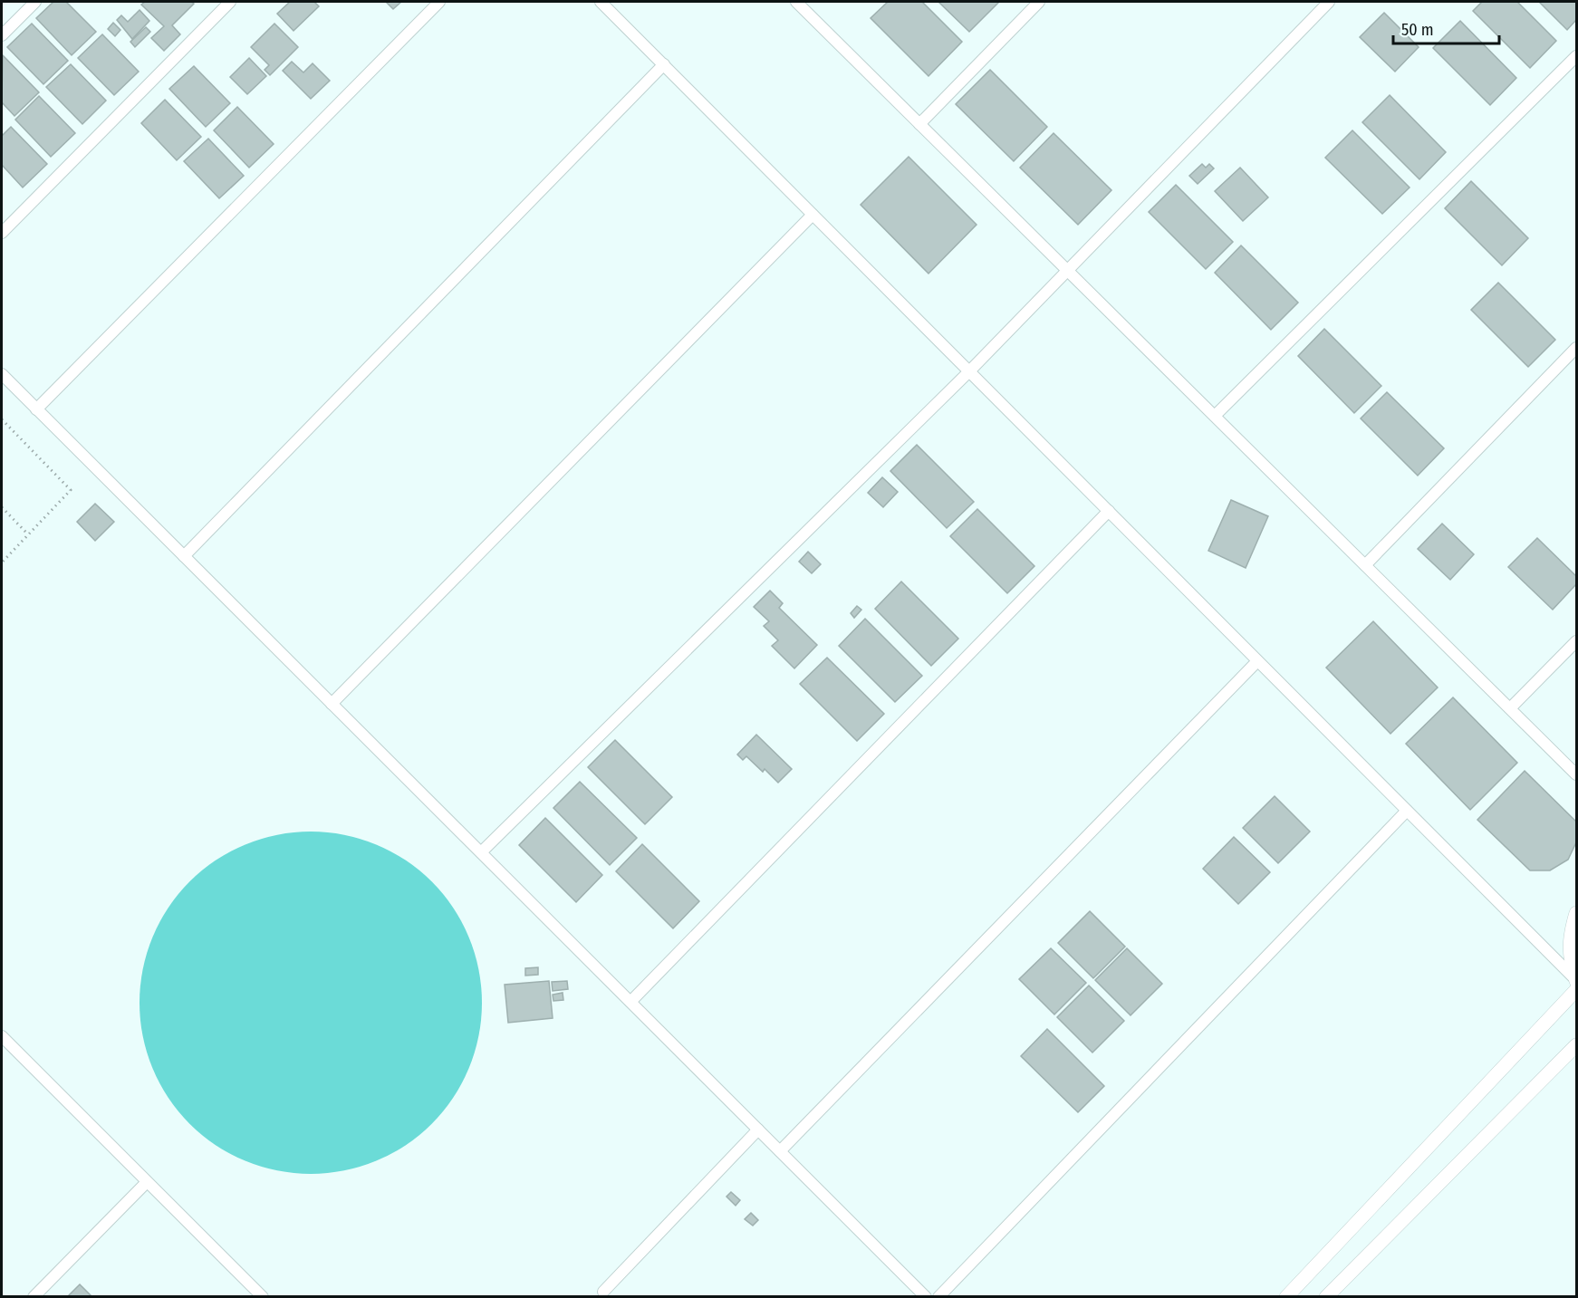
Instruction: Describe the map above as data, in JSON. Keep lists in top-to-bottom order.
{
  "scale_bar": "50 m"
}
